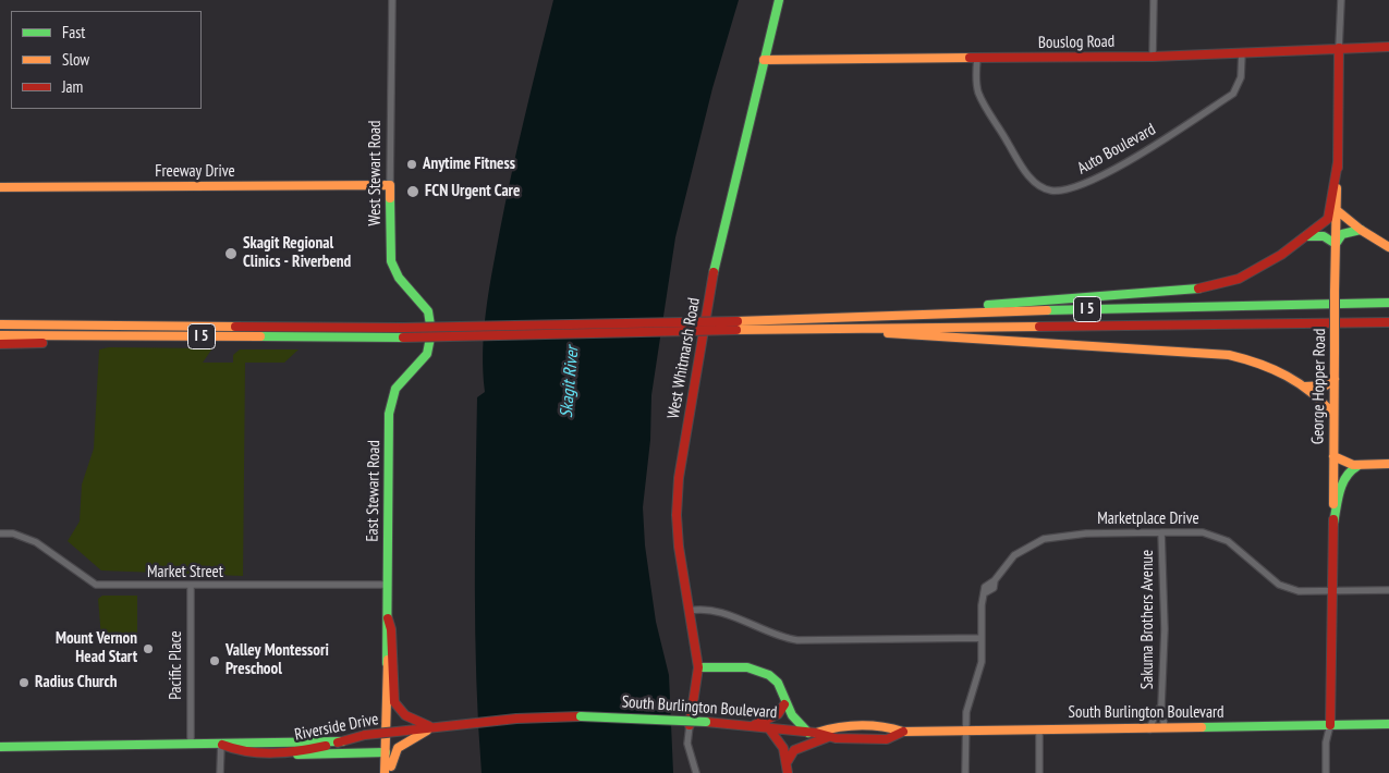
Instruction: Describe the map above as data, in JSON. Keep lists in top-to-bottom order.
{
  "streets": {
    "main road": [
      "Bouslog Road",
      "Freeway Drive",
      "West Stewart Road",
      "I 5",
      "West Whitmarsh Road",
      "George Hopper Road",
      "East Stewart Road",
      "South Burlington Boulevard",
      "Riverside Drive"
    ],
    "street": [
      "Auto Boulevard",
      "Marketplace Drive",
      "Market Street",
      "Sakuma Brothers Avenue",
      "Pacific Place"
    ]
  },
  "crossings": [
    ["Bouslog Road", "Auto Boulevard"],
    ["Bouslog Road", "West Whitmarsh Road"],
    ["Bouslog Road", "George Hopper Road"],
    ["Freeway Drive", "West Stewart Road"],
    ["West Stewart Road", "East Stewart Road"],
    ["George Hopper Road", "Marketplace Drive"],
    ["George Hopper Road", "South Burlington Boulevard"],
    ["East Stewart Road", "Market Street"],
    ["Marketplace Drive", "Sakuma Brothers Avenue"],
    ["Market Street", "Pacific Place"],
    ["Sakuma Brothers Avenue", "South Burlington Boulevard"],
    ["Pacific Place", "Riverside Drive"],
    ["South Burlington Boulevard", "Riverside Drive"]
  ],
  "water": ["Skagit River"],
  "places": [
    "Anytime Fitness",
    "FCN Urgent Care",
    "Skagit Regional Clinics - Riverbend",
    "Mount Vernon Head Start",
    "Valley Montessori Preschool",
    "Radius Church"
  ],
  "legend": ["Fast", "Slow", "Jam"]
}
